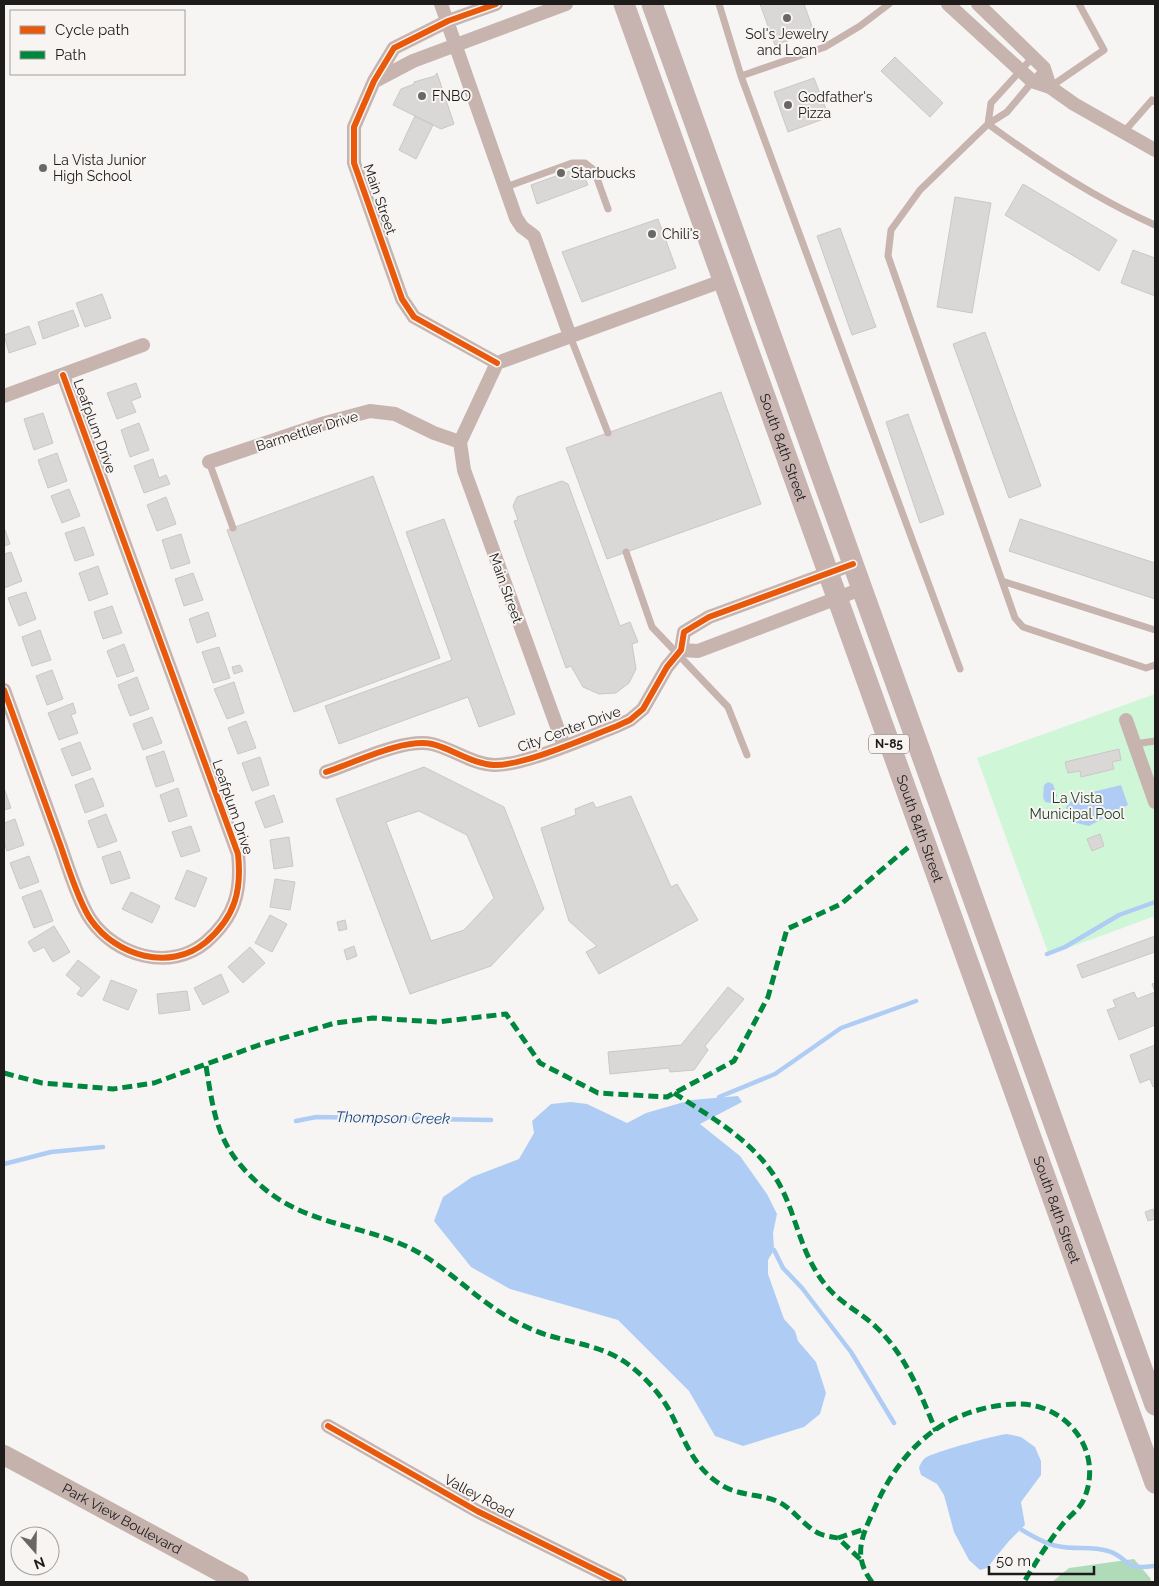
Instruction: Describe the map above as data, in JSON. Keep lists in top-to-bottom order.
{
  "streets": {
    "main road": ["South 84th Street", "N-85"],
    "street": [
      "Main Street",
      "Leafplum Drive",
      "Barmettler Drive",
      "City Center Drive",
      "Valley Road",
      "Park View Boulevard"
    ]
  },
  "crossings": [
    ["Main Street", "Barmettler Drive"],
    ["Main Street", "City Center Drive"],
    ["South 84th Street", "City Center Drive"]
  ],
  "water": ["Thompson Creek"],
  "parks": ["La Vista Municipal Pool"],
  "places": [
    "Sol's Jewelry and Loan",
    "FNBO",
    "Godfather's Pizza",
    "La Vista Junior High School",
    "Starbucks",
    "Chili's"
  ],
  "legend": ["Cycle path", "Path"],
  "scale_bar": "50 m",
  "north": "bottom"
}
